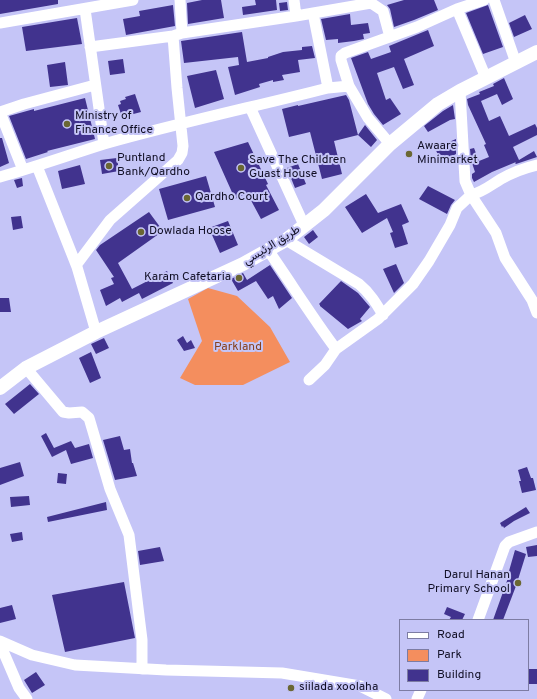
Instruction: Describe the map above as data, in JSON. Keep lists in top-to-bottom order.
{
  "streets": {
    "main road": ["طريق الرئيسي"]
  },
  "parks": ["Parkland"],
  "places": [
    "Ministry of Finance Office",
    "Awaare Minimarket",
    "Puntland Bank/Qardho",
    "Save The Children Guast House",
    "Qardho Court",
    "Dowlada Hoose",
    "Karam Cafetaria",
    "Darul Hanan Primary School",
    "siilada xoolaha"
  ],
  "legend": ["Road", "Park", "Building"]
}
